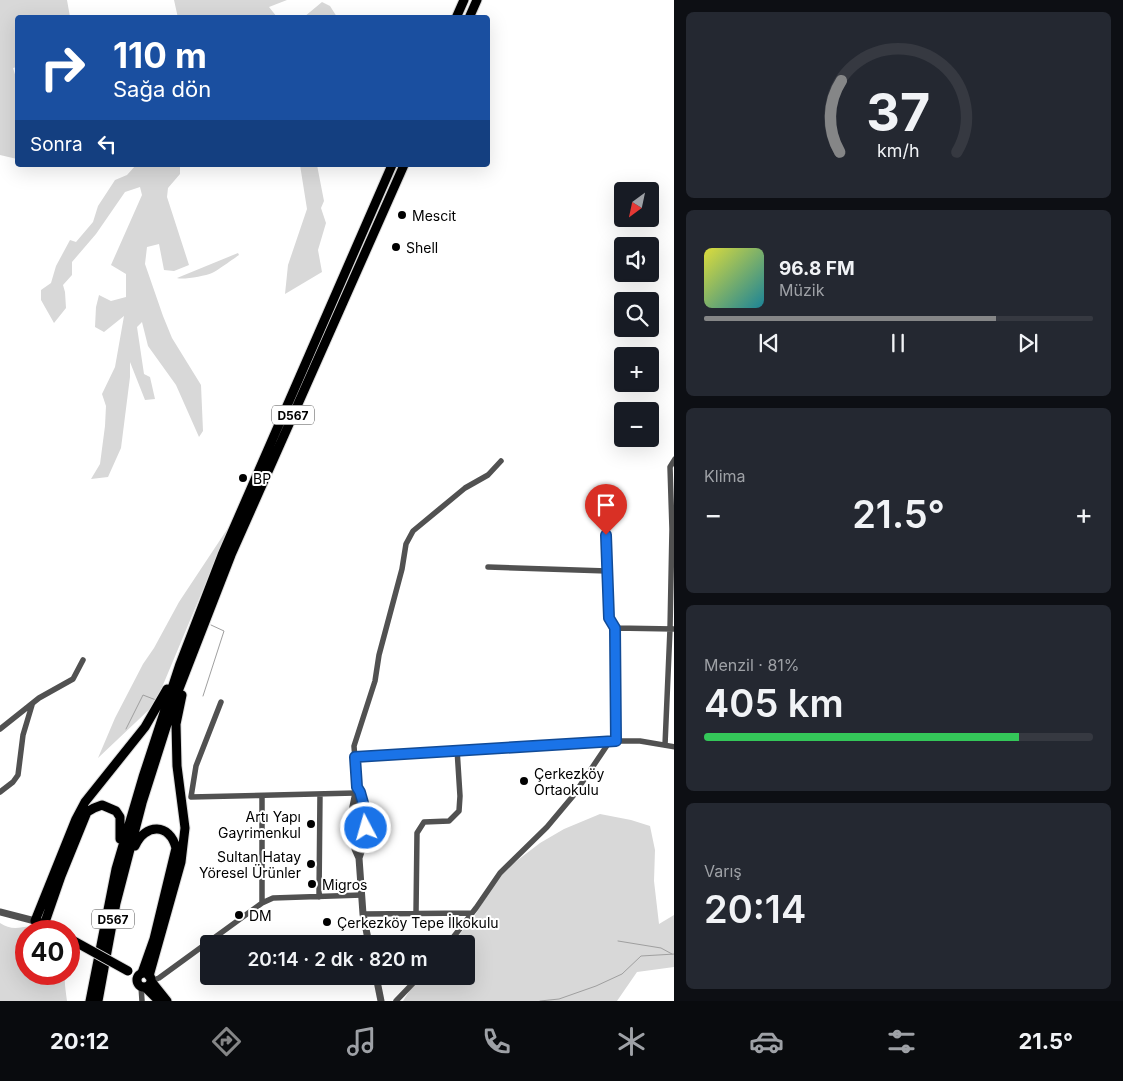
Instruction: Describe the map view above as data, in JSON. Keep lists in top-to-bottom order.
{
  "streets": {
    "main road": ["D567"]
  },
  "places": [
    "Mescit",
    "Shell",
    "BP",
    "Çerkezköy Ortaokulu",
    "Artı Yapı Gayrimenkul",
    "Sultan Hatay Yöresel Ürünler",
    "Migros",
    "DM",
    "Çerkezköy Tepe İlkokulu"
  ],
  "north": "bottom left",
  "page": {
    "turn": ["110 m", "Sağa dön"],
    "then": "Sonra",
    "map_buttons": ["+", "−"],
    "song": ["96.8 FM", "Müzik"],
    "tile": [
      "Klima",
      ["Menzil · 81%", "405 km"],
      ["Varış", "20:14"]
    ],
    "heat": ["−", "21.5°", "+"],
    "limit": "40",
    "trip": "20:14 · 2 dk · 820 m",
    "tabs": ["20:12", "21.5°"],
    "gauge": ["37", "km/h"]
  }
}
